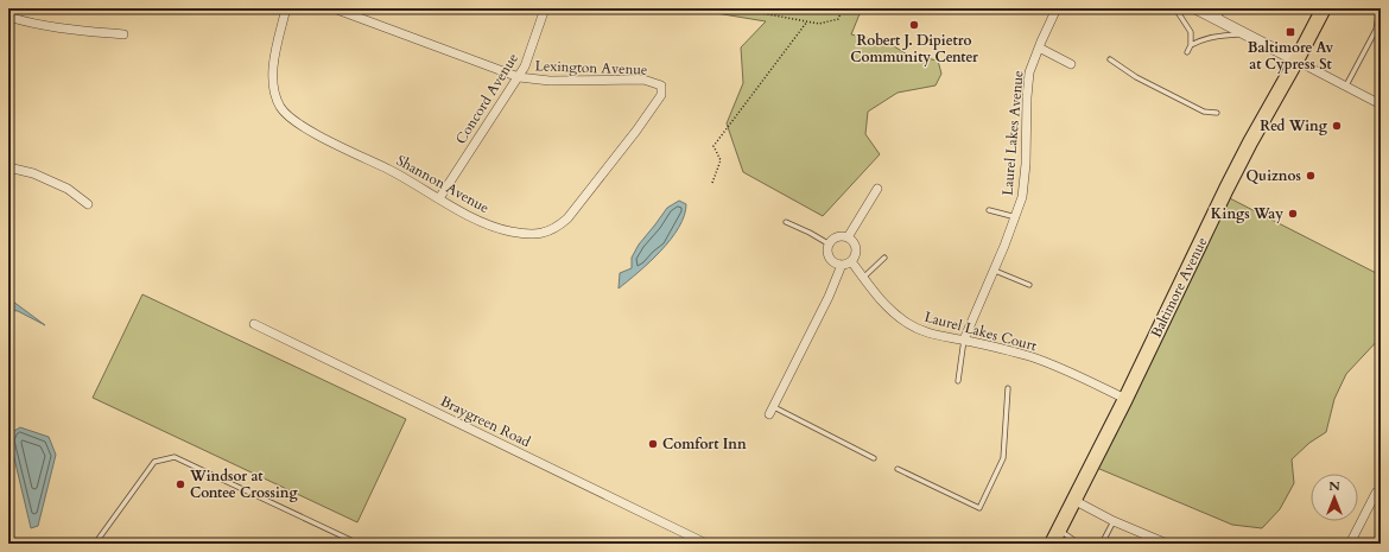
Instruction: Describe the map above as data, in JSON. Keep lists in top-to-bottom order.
{
  "streets": {
    "main road": ["Baltimore Avenue"],
    "street": [
      "Lexington Avenue",
      "Concord Avenue",
      "Laurel Lakes Avenue",
      "Shannon Avenue",
      "Laurel Lakes Court",
      "Braygreen Road"
    ]
  },
  "crossings": [
    ["Lexington Avenue", "Concord Avenue"],
    ["Lexington Avenue", "Shannon Avenue"],
    ["Concord Avenue", "Shannon Avenue"],
    ["Laurel Lakes Avenue", "Laurel Lakes Court"],
    ["Baltimore Avenue", "Laurel Lakes Court"]
  ],
  "places": {
    "other": [
      "Robert J. Dipietro Community Center",
      "Red Wing",
      "Quiznos",
      "Kings Way",
      "Comfort Inn",
      "Windsor at Contee Crossing"
    ],
    "transit": ["Baltimore Av at Cypress St"]
  },
  "north": "top"
}
